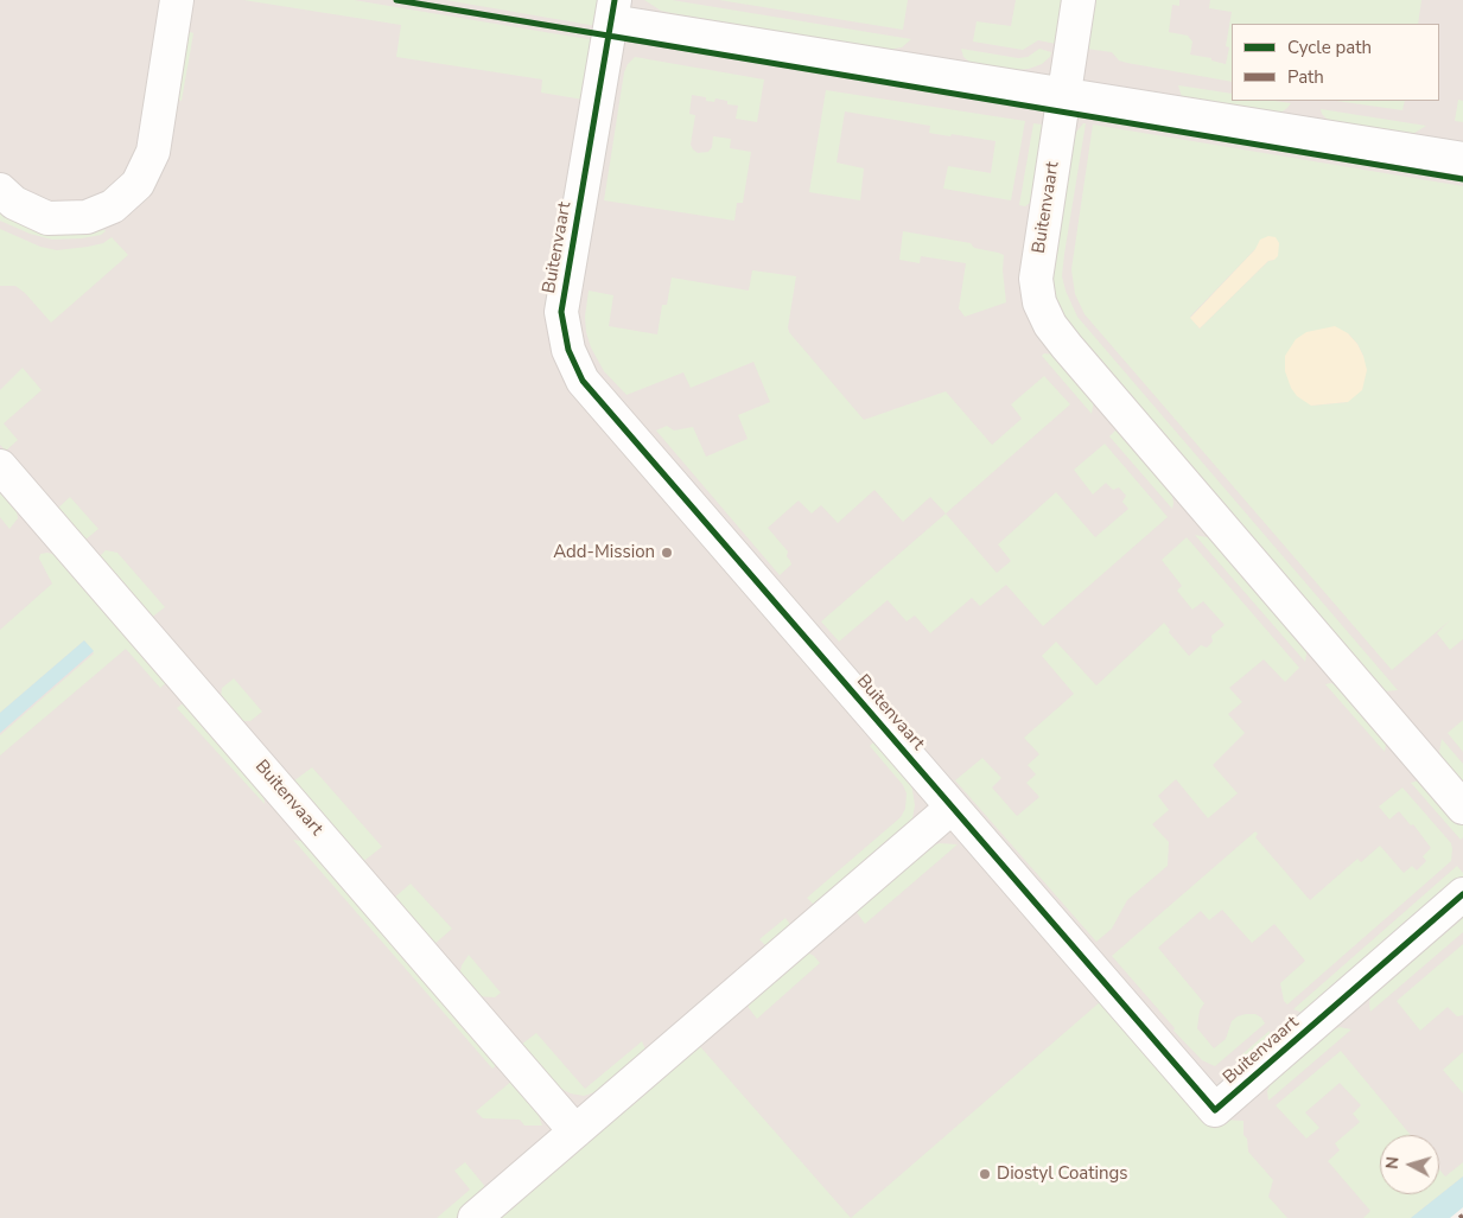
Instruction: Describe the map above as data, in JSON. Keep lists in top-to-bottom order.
{
  "streets": {
    "street": ["Buitenvaart"]
  },
  "places": ["Add-Mission", "Diostyl Coatings"],
  "legend": ["Cycle path", "Path"],
  "north": "left"
}
